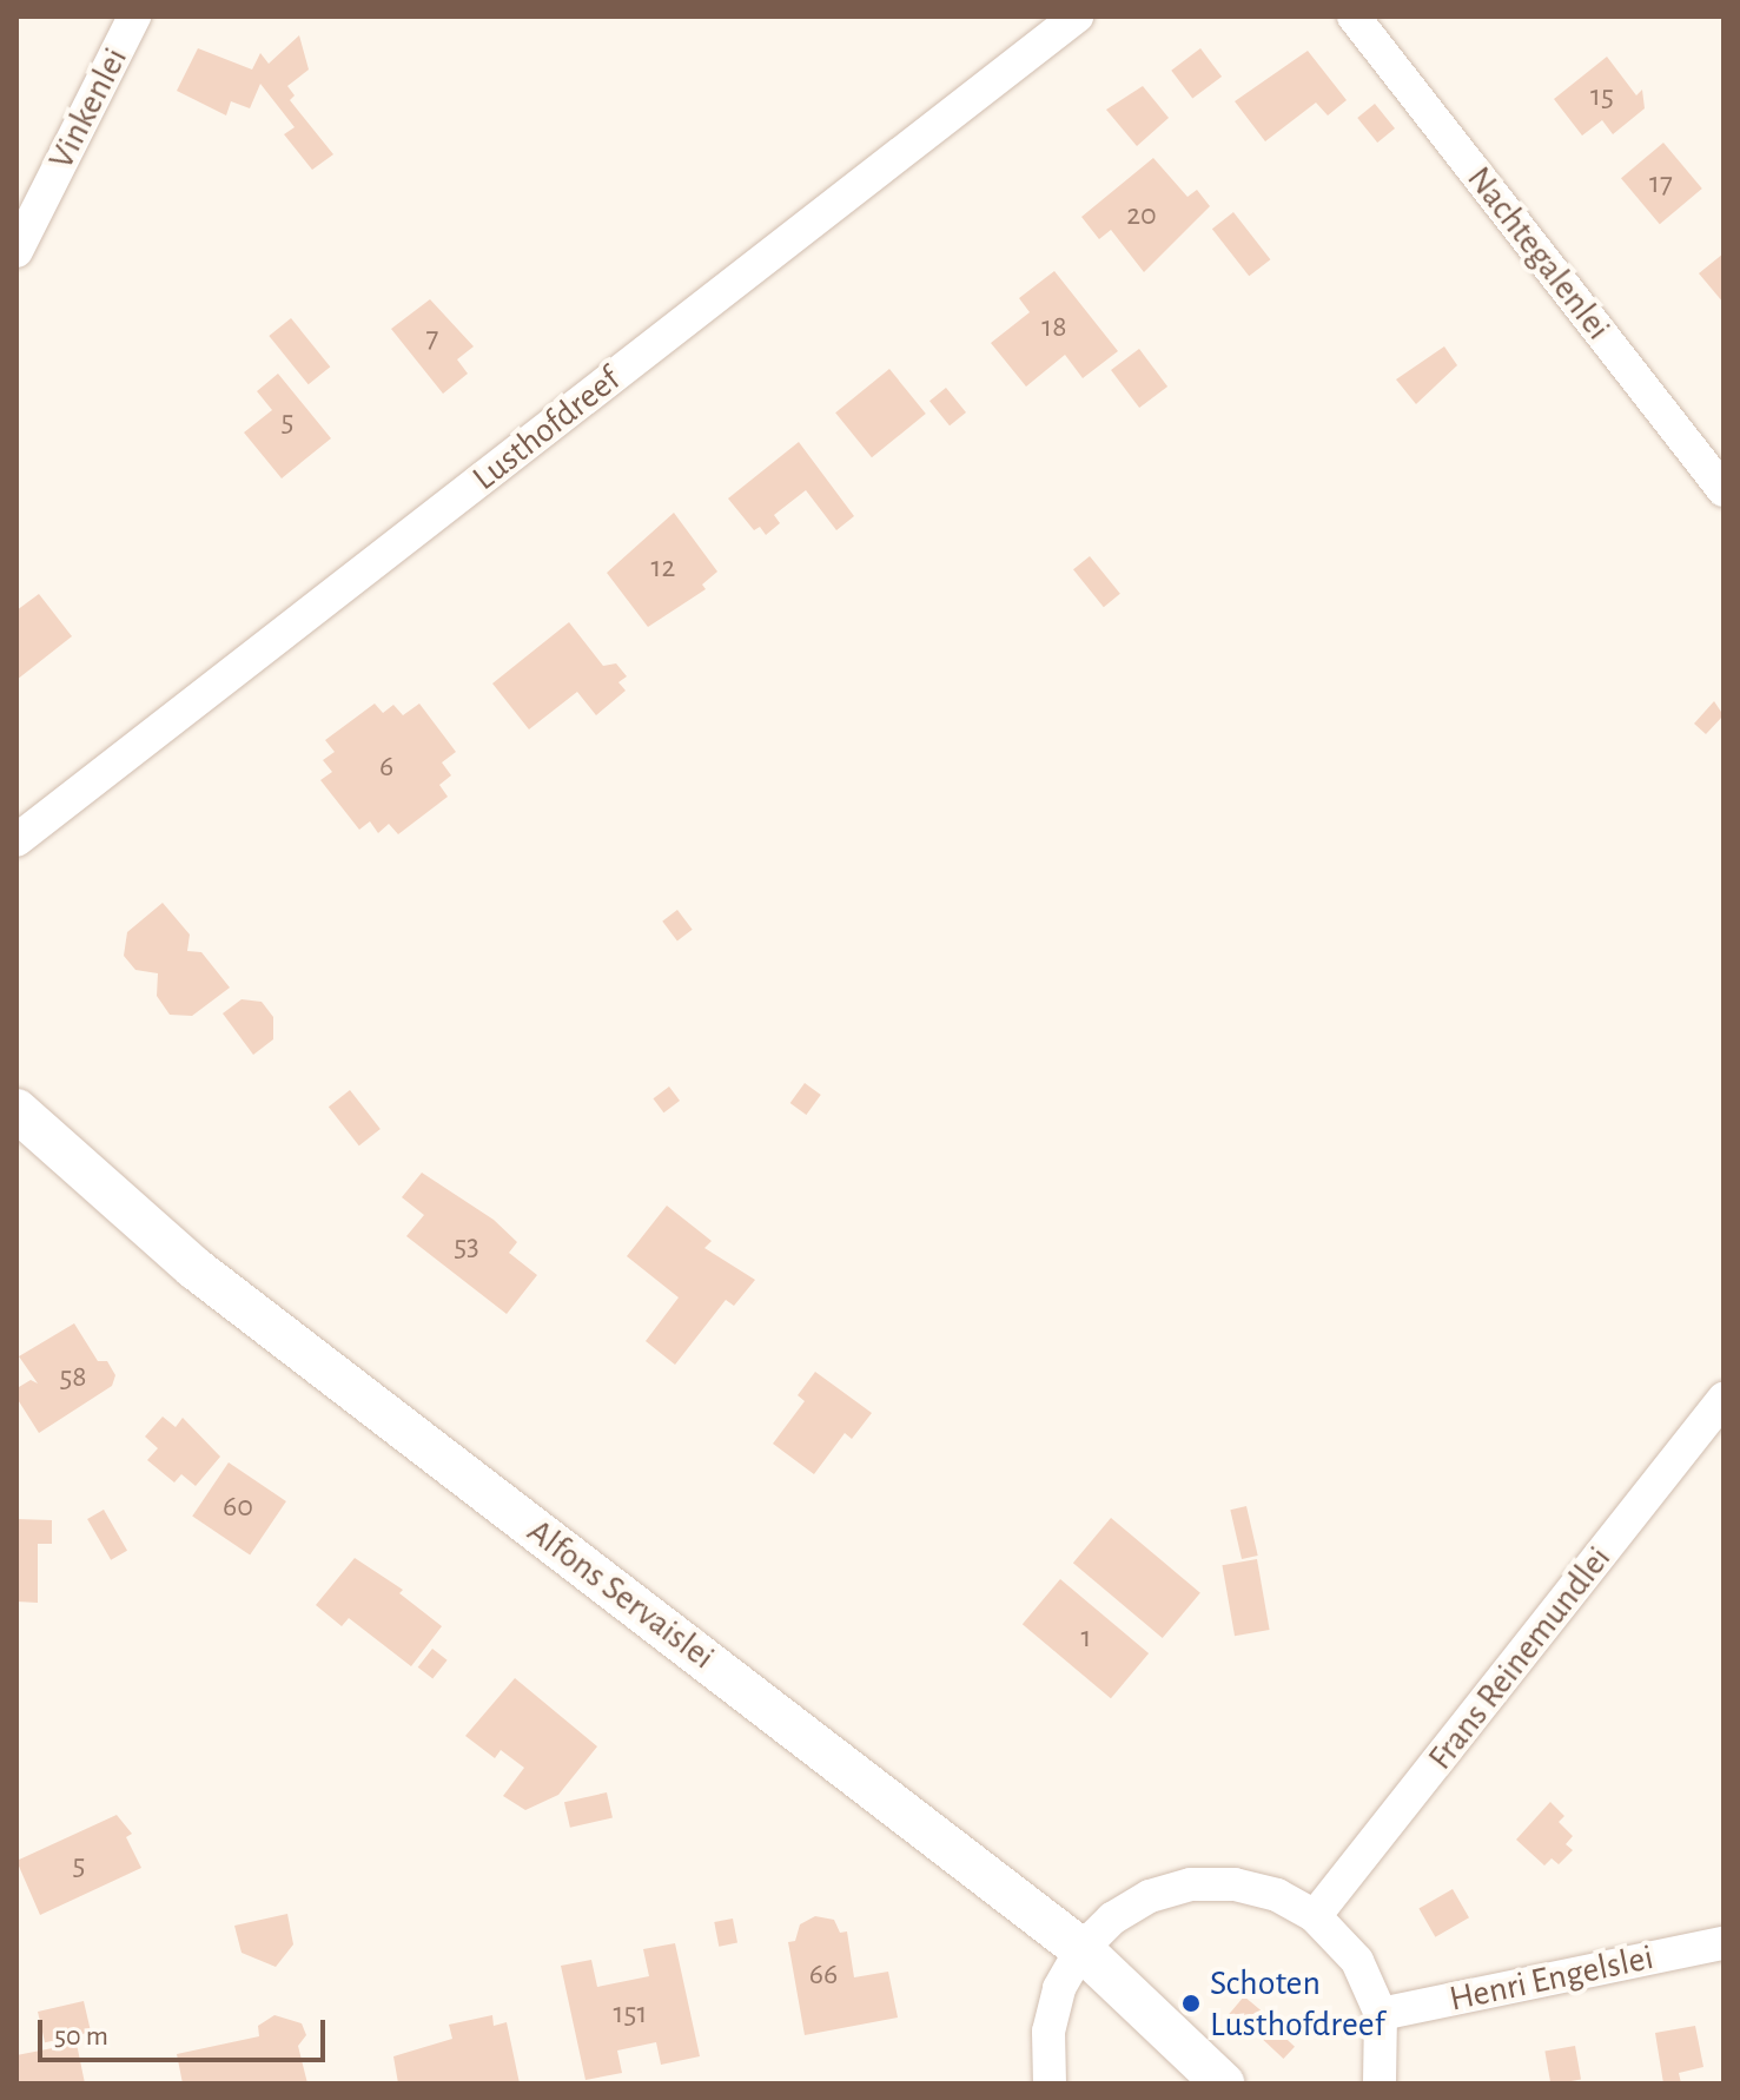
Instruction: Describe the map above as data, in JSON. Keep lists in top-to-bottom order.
{
  "streets": {
    "street": [
      "Vinkenlei",
      "Nachtegalenlei",
      "Lusthofdreef",
      "Alfons Servaislei",
      "Frans Reinemundlei",
      "Henri Engelslei"
    ]
  },
  "places": ["Schoten Lusthofdreef"],
  "house_numbers": [
    "15",
    "17",
    "20",
    "18",
    "7",
    "5",
    "12",
    "6",
    "53",
    "58",
    "60",
    "1",
    "5",
    "66",
    "151"
  ],
  "scale_bar": "50 m"
}
